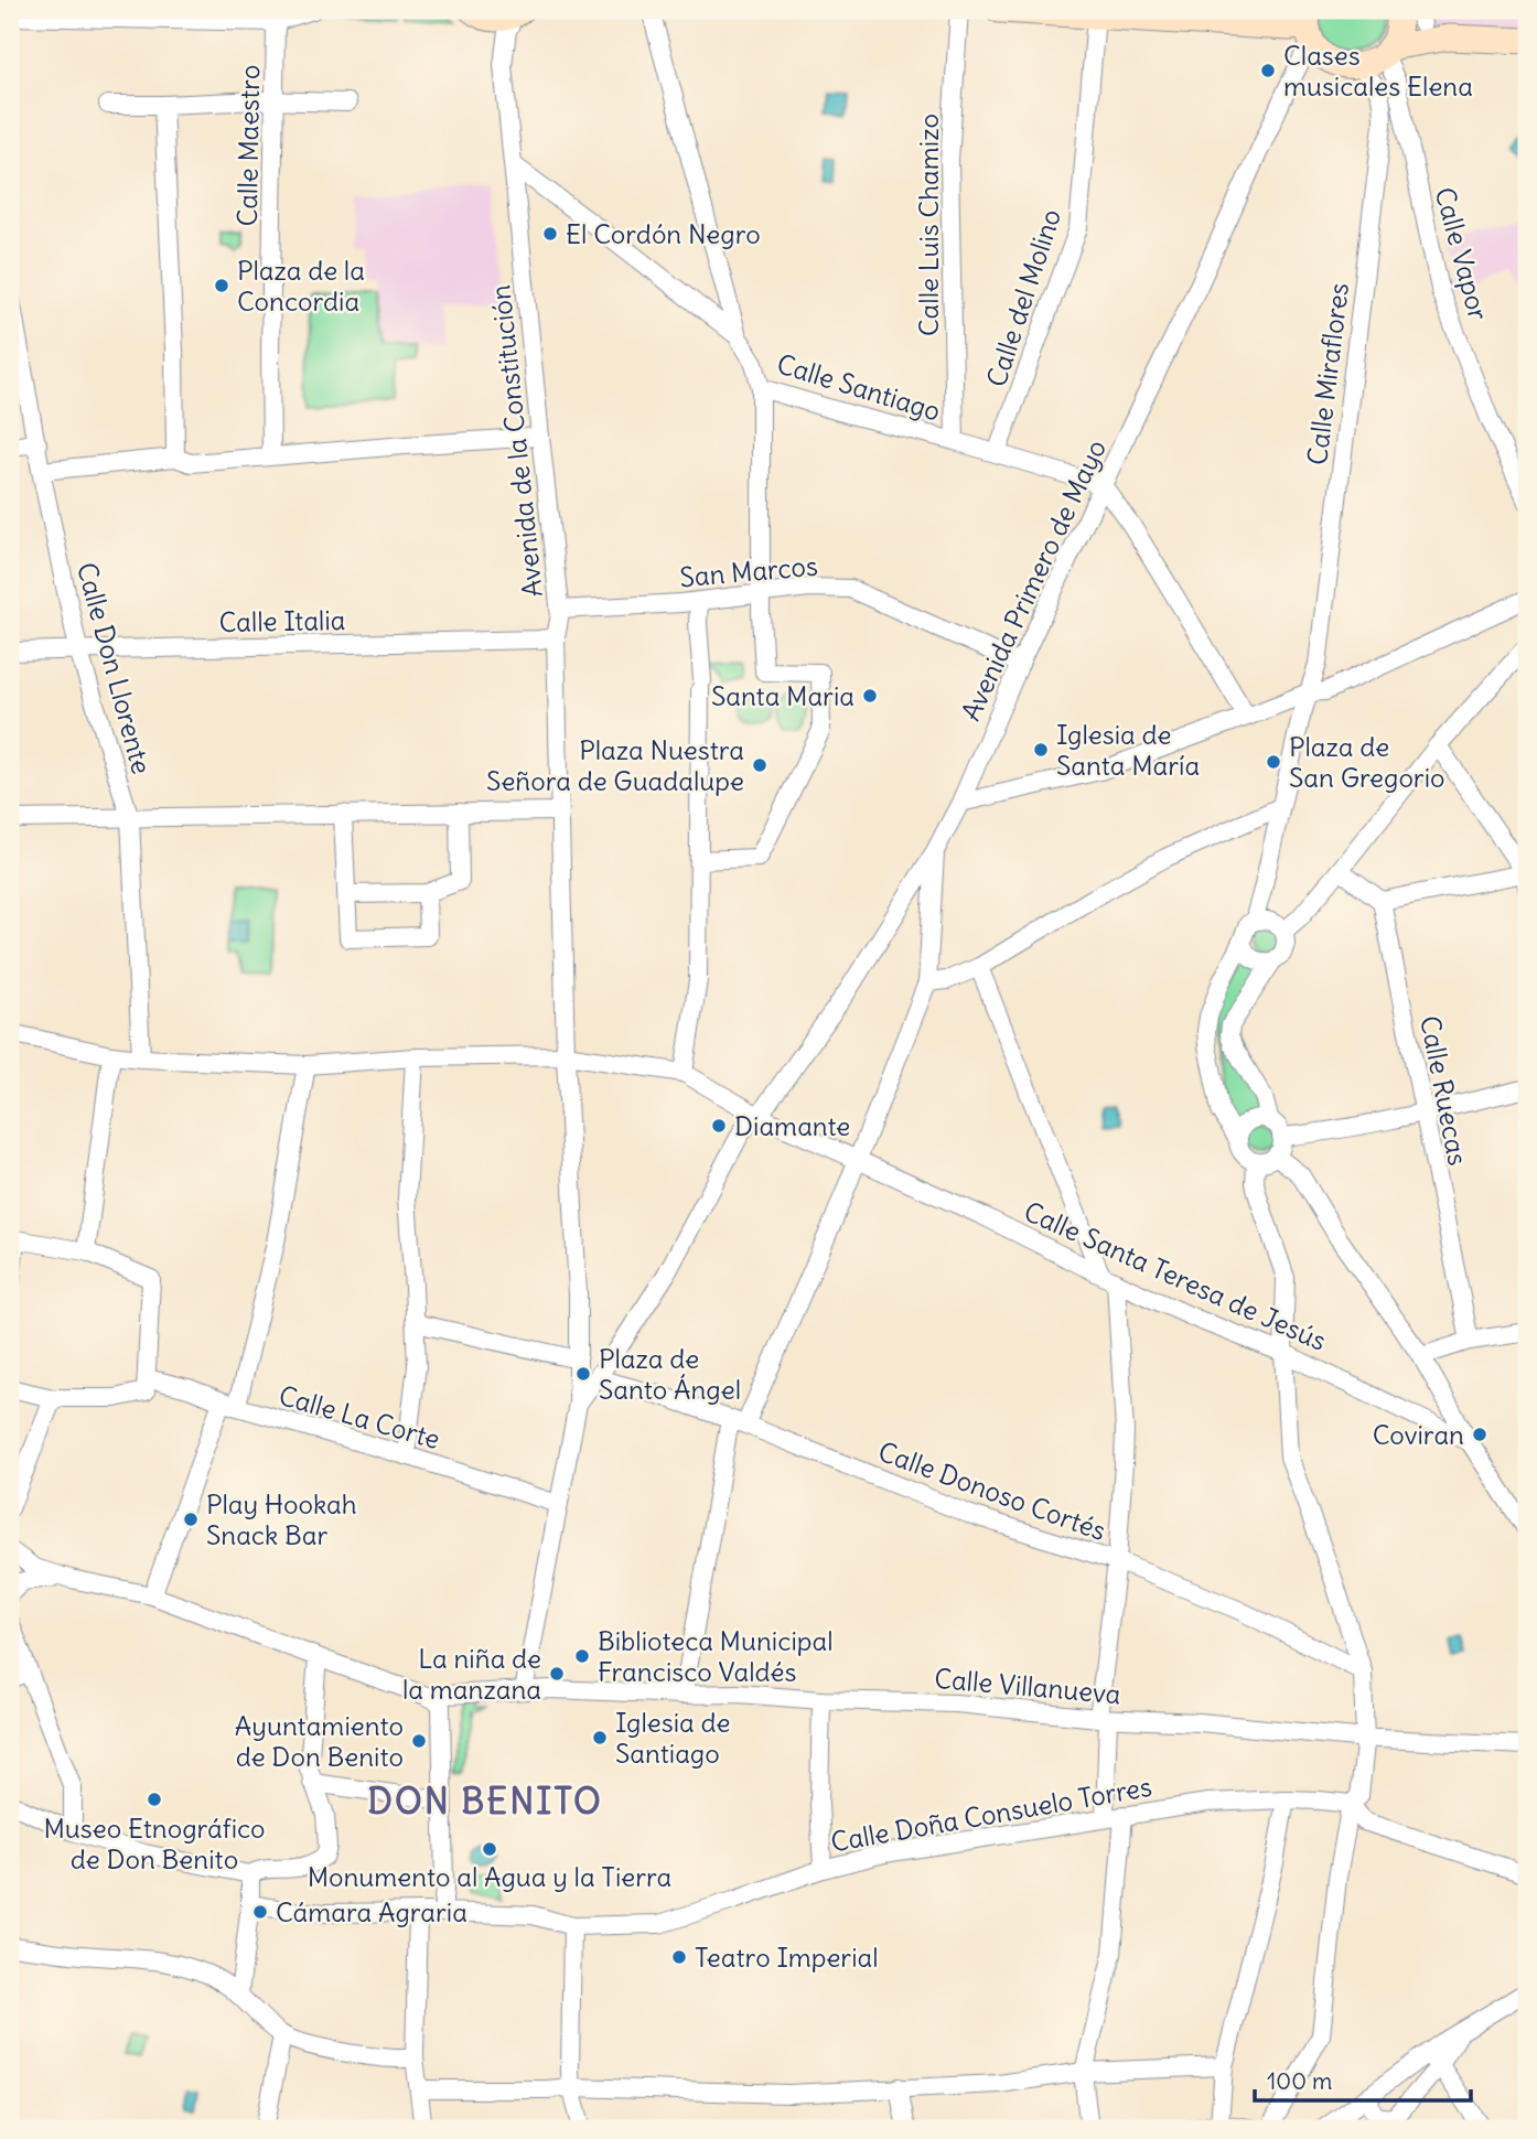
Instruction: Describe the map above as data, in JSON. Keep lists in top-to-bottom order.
{
  "streets": {
    "street": [
      "Calle Maestro",
      "Calle Luis Chamizo",
      "Calle Vapor",
      "Calle del Molino",
      "Calle Miraflores",
      "Calle Santiago",
      "Avenida de la Constitución",
      "San Marcos",
      "Avenida Primero de Mayo",
      "Calle Italia",
      "Calle Don Llorente",
      "Calle Ruecas",
      "Calle Santa Teresa de Jesús",
      "Calle La Corte",
      "Calle Donoso Cortés",
      "Calle Villanueva",
      "Calle Doña Consuelo Torres"
    ]
  },
  "crossings": [
    ["Calle Luis Chamizo", "Calle Santiago"],
    ["Calle del Molino", "Calle Santiago"],
    ["Calle Santiago", "Avenida de la Constitución"],
    ["Calle Santiago", "Avenida Primero de Mayo"],
    ["Avenida de la Constitución", "San Marcos"],
    ["Avenida de la Constitución", "Avenida Primero de Mayo"],
    ["Avenida de la Constitución", "Calle Italia"],
    ["San Marcos", "Avenida Primero de Mayo"],
    ["Avenida Primero de Mayo", "Calle Santa Teresa de Jesús"],
    ["Avenida Primero de Mayo", "Calle Donoso Cortés"],
    ["Calle Italia", "Calle Don Llorente"]
  ],
  "districts": ["DON BENITO"],
  "places": [
    "Clases musicales Elena",
    "El Cordón Negro",
    "Plaza de la Concordia",
    "Santa Maria",
    "Iglesia de Santa María",
    "Plaza de San Gregorio",
    "Plaza Nuestra Señora de Guadalupe",
    "Diamante",
    "Plaza de Santo Ángel",
    "Coviran",
    "Play Hookah Snack Bar",
    "Biblioteca Municipal Francisco Valdés",
    "La niña de la manzana",
    "Iglesia de Santiago",
    "Ayuntamiento de Don Benito",
    "Museo Etnográfico de Don Benito",
    "Monumento al Agua y la Tierra",
    "Cámara Agraria",
    "Teatro Imperial"
  ],
  "scale_bar": "100 m"
}
